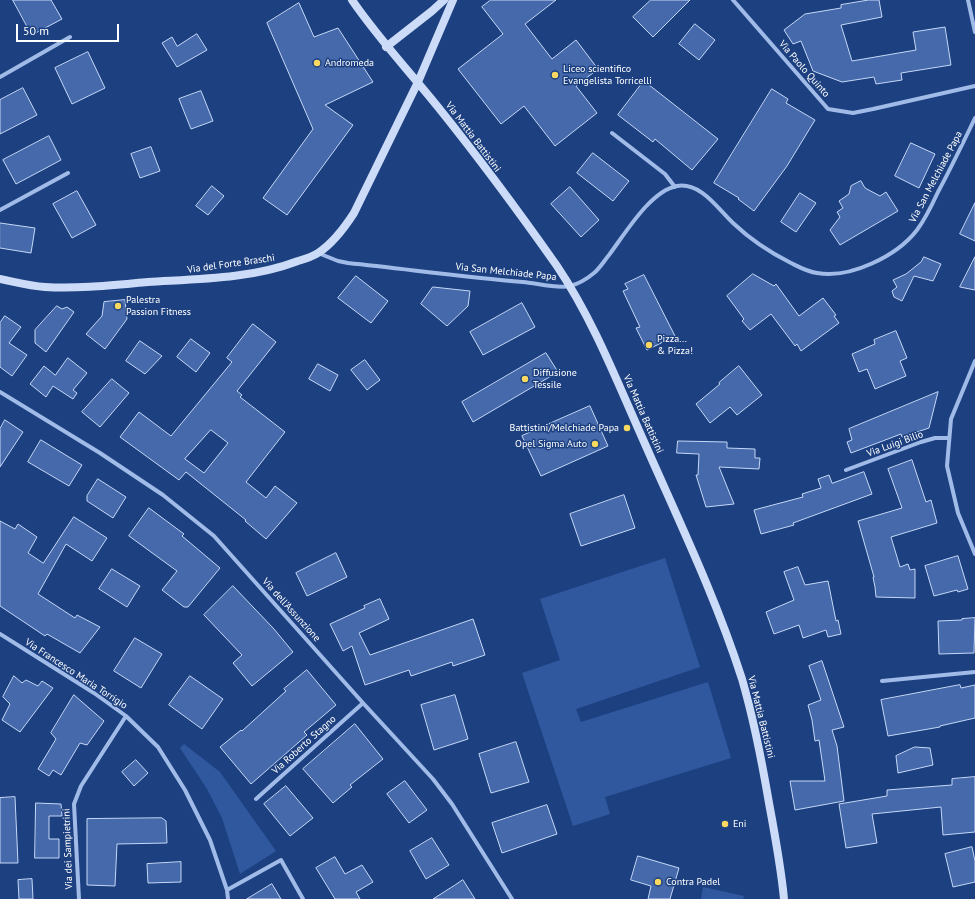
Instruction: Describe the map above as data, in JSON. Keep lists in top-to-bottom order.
{
  "streets": {
    "main road": ["Via Mattia Battistini", "Via del Forte Braschi"],
    "street": [
      "Via Paolo Quinto",
      "Via San Melchiade Papa",
      "Via Luigi Bilio",
      "Via dell'Assunzione",
      "Via Francesco Maria Torrigio",
      "Via Roberto Stagno",
      "Via dei Sampietrini"
    ]
  },
  "crossings": [
    ["Via Mattia Battistini", "Via San Melchiade Papa"],
    ["Via Mattia Battistini", "Via del Forte Braschi"],
    ["Via San Melchiade Papa", "Via del Forte Braschi"],
    ["Via dell'Assunzione", "Via Roberto Stagno"],
    ["Via Francesco Maria Torrigio", "Via dei Sampietrini"]
  ],
  "places": [
    "Andromeda",
    "Liceo scientifico Evangelista Torricelli",
    "Palestra Passion Fitness",
    "Pizza... & Pizza!",
    "Diffusione Tessile",
    "Battistini/Melchiade Papa",
    "Opel Sigma Auto",
    "Eni",
    "Contra Padel"
  ],
  "scale_bar": "50 m"
}
